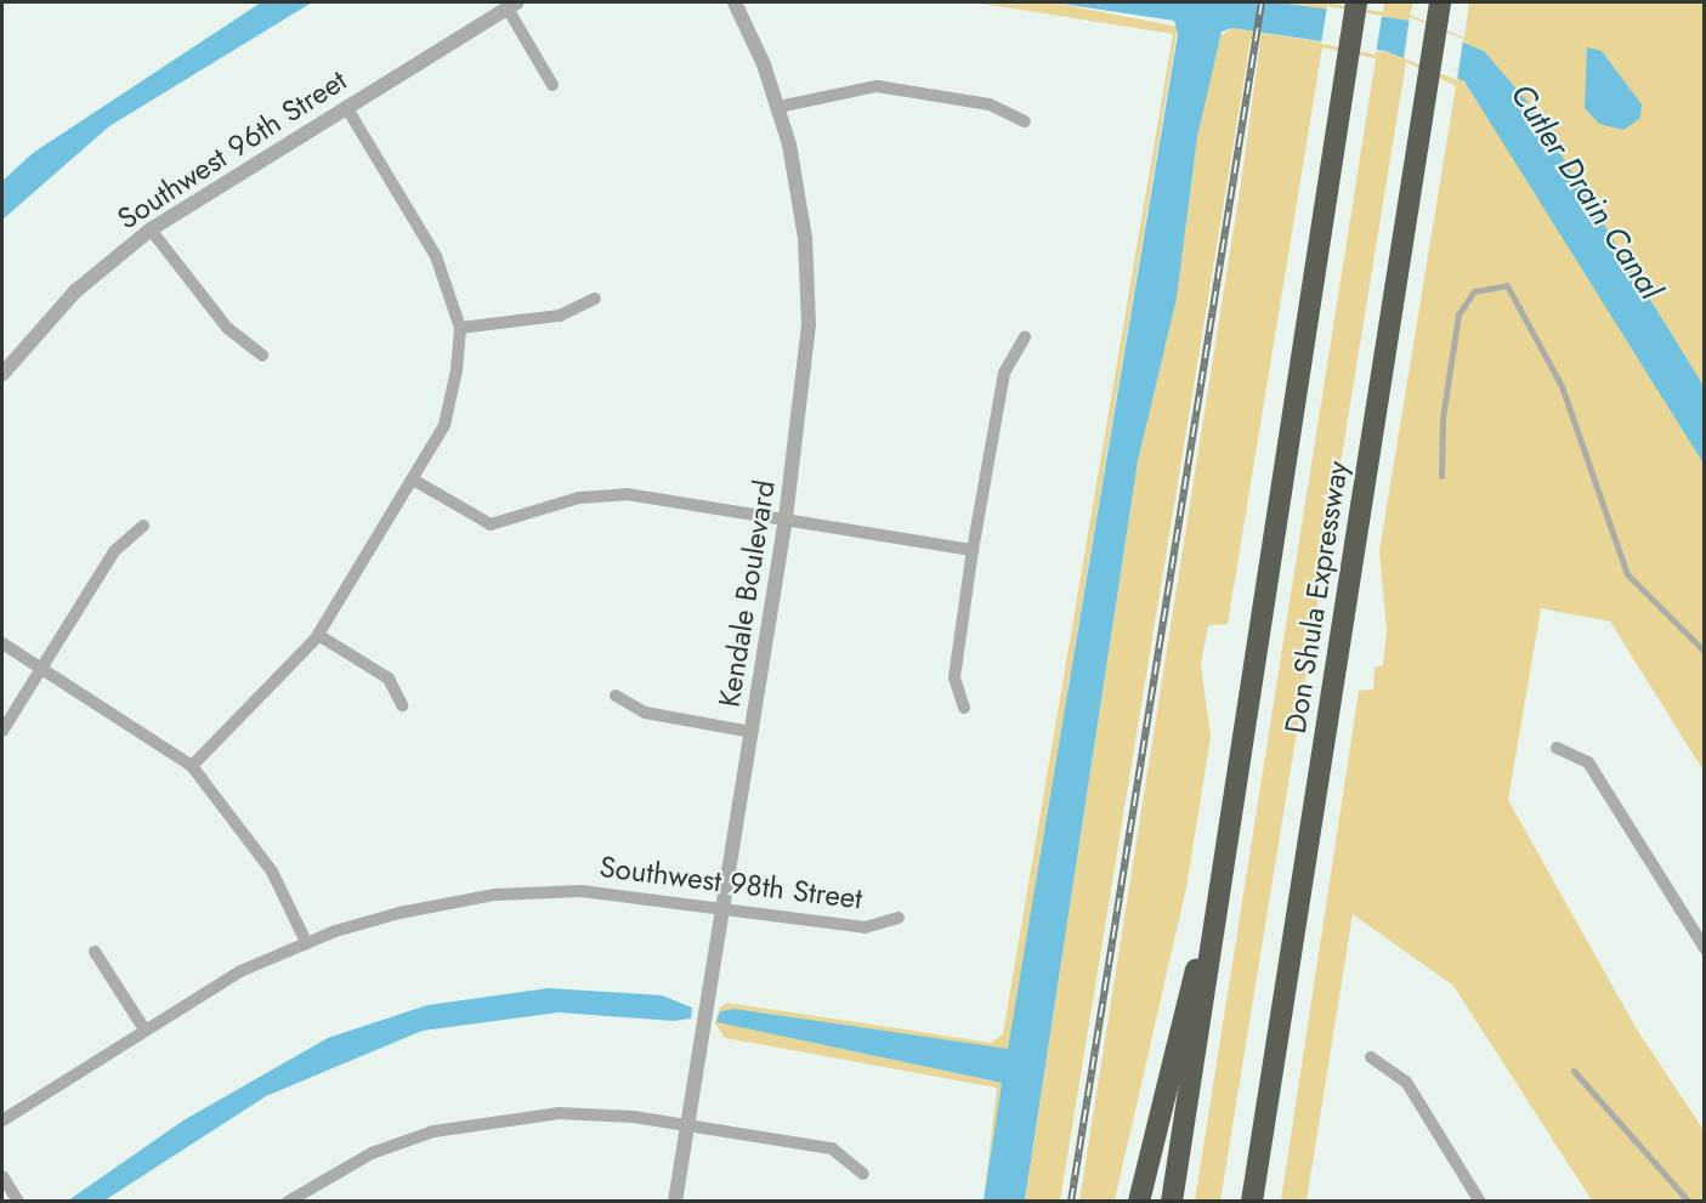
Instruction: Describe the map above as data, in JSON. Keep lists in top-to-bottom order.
{
  "streets": {
    "highway": ["Don Shula Expressway"],
    "street": ["Southwest 96th Street", "Kendale Boulevard", "Southwest 98th Street"]
  },
  "crossings": [
    ["Kendale Boulevard", "Southwest 98th Street"]
  ],
  "water": ["Cutler Drain Canal"]
}
